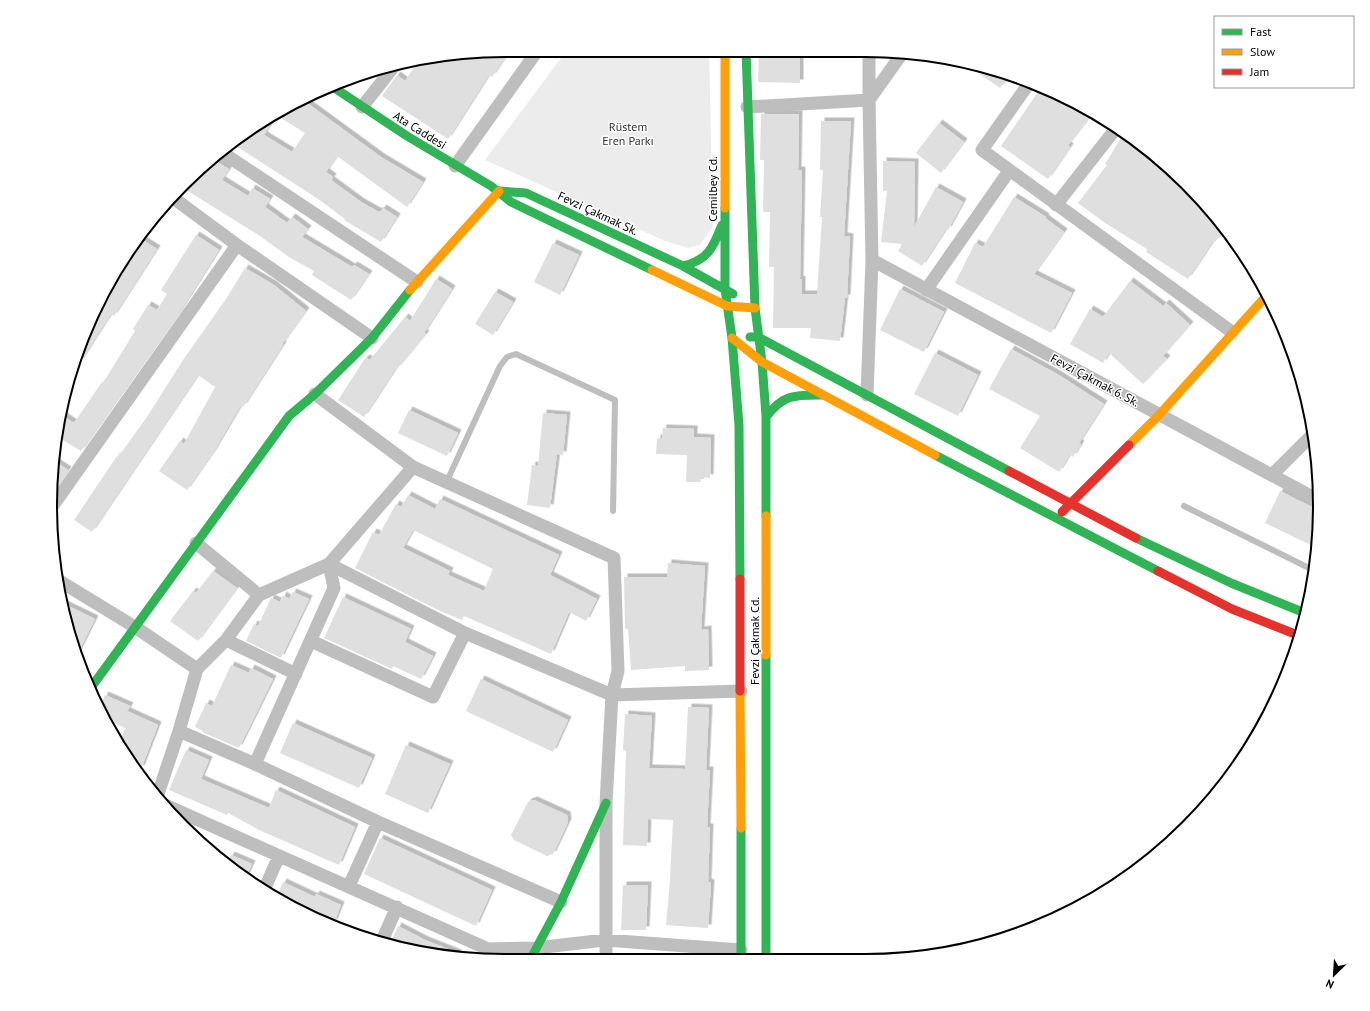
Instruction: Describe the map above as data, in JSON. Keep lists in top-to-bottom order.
{
  "streets": {
    "street": [
      "Ata Caddesi",
      "Cemilbey Cd.",
      "Fevzi Çakmak Sk.",
      "Fevzi Çakmak 6. Sk.",
      "Fevzi Çakmak Cd."
    ]
  },
  "crossings": [
    ["Ata Caddesi", "Cemilbey Cd."],
    ["Ata Caddesi", "Fevzi Çakmak Sk."],
    ["Cemilbey Cd.", "Fevzi Çakmak Sk."],
    ["Cemilbey Cd.", "Fevzi Çakmak Cd."],
    ["Fevzi Çakmak Sk.", "Fevzi Çakmak Cd."]
  ],
  "parks": ["Rüstem Eren Parkı"],
  "legend": ["Fast", "Slow", "Jam"],
  "north": "bottom left"
}
